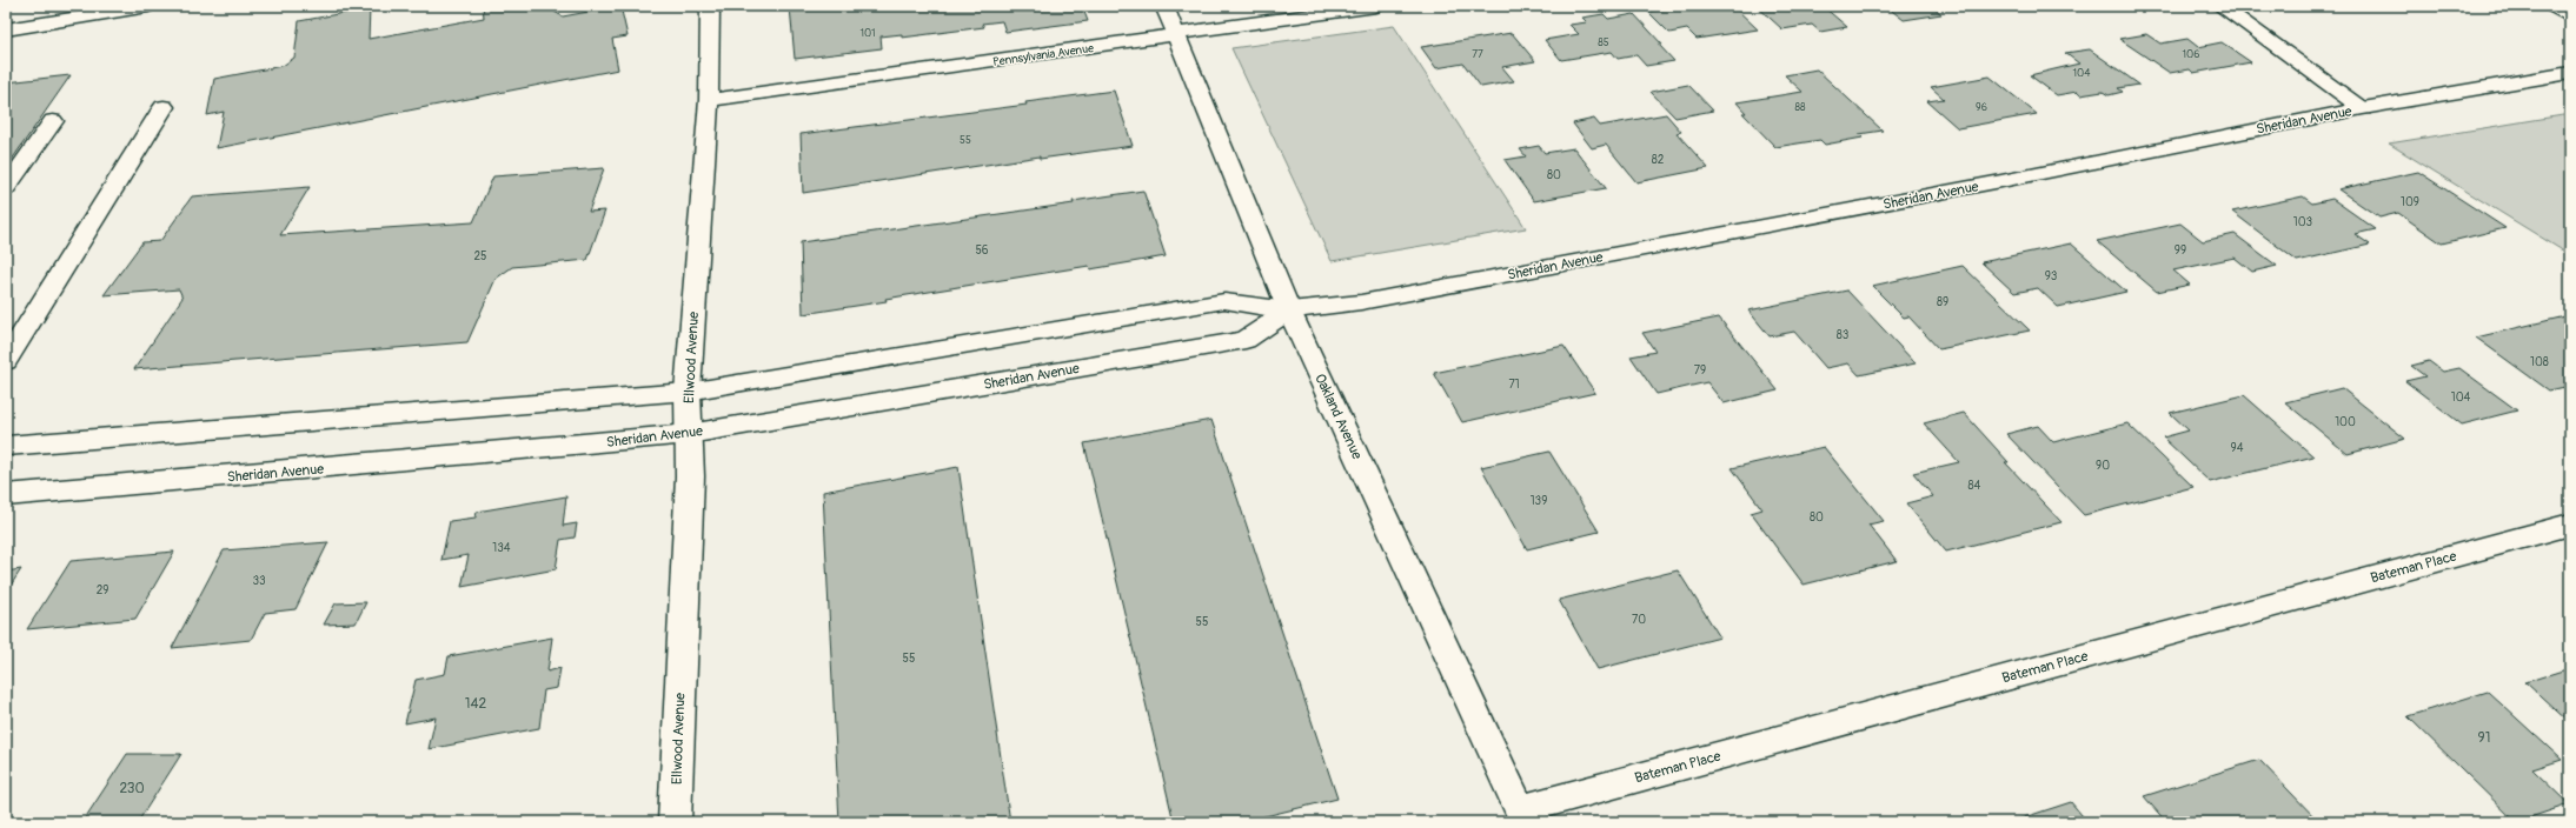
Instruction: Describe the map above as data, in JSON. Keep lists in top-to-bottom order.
{
  "streets": {
    "main road": [
      "Pennsylvania Avenue",
      "Sheridan Avenue",
      "Ellwood Avenue",
      "Oakland Avenue",
      "Bateman Place"
    ]
  },
  "crossings": [
    ["Pennsylvania Avenue", "Ellwood Avenue"],
    ["Pennsylvania Avenue", "Oakland Avenue"],
    ["Sheridan Avenue", "Ellwood Avenue"],
    ["Sheridan Avenue", "Oakland Avenue"],
    ["Oakland Avenue", "Bateman Place"]
  ],
  "house_numbers": [
    "101",
    "85",
    "77",
    "106",
    "104",
    "88",
    "96",
    "55",
    "82",
    "80",
    "109",
    "103",
    "56",
    "99",
    "25",
    "93",
    "89",
    "83",
    "108",
    "79",
    "71",
    "104",
    "100",
    "94",
    "90",
    "84",
    "139",
    "80",
    "134",
    "33",
    "29",
    "70",
    "55",
    "55",
    "142",
    "91",
    "230"
  ]
}
